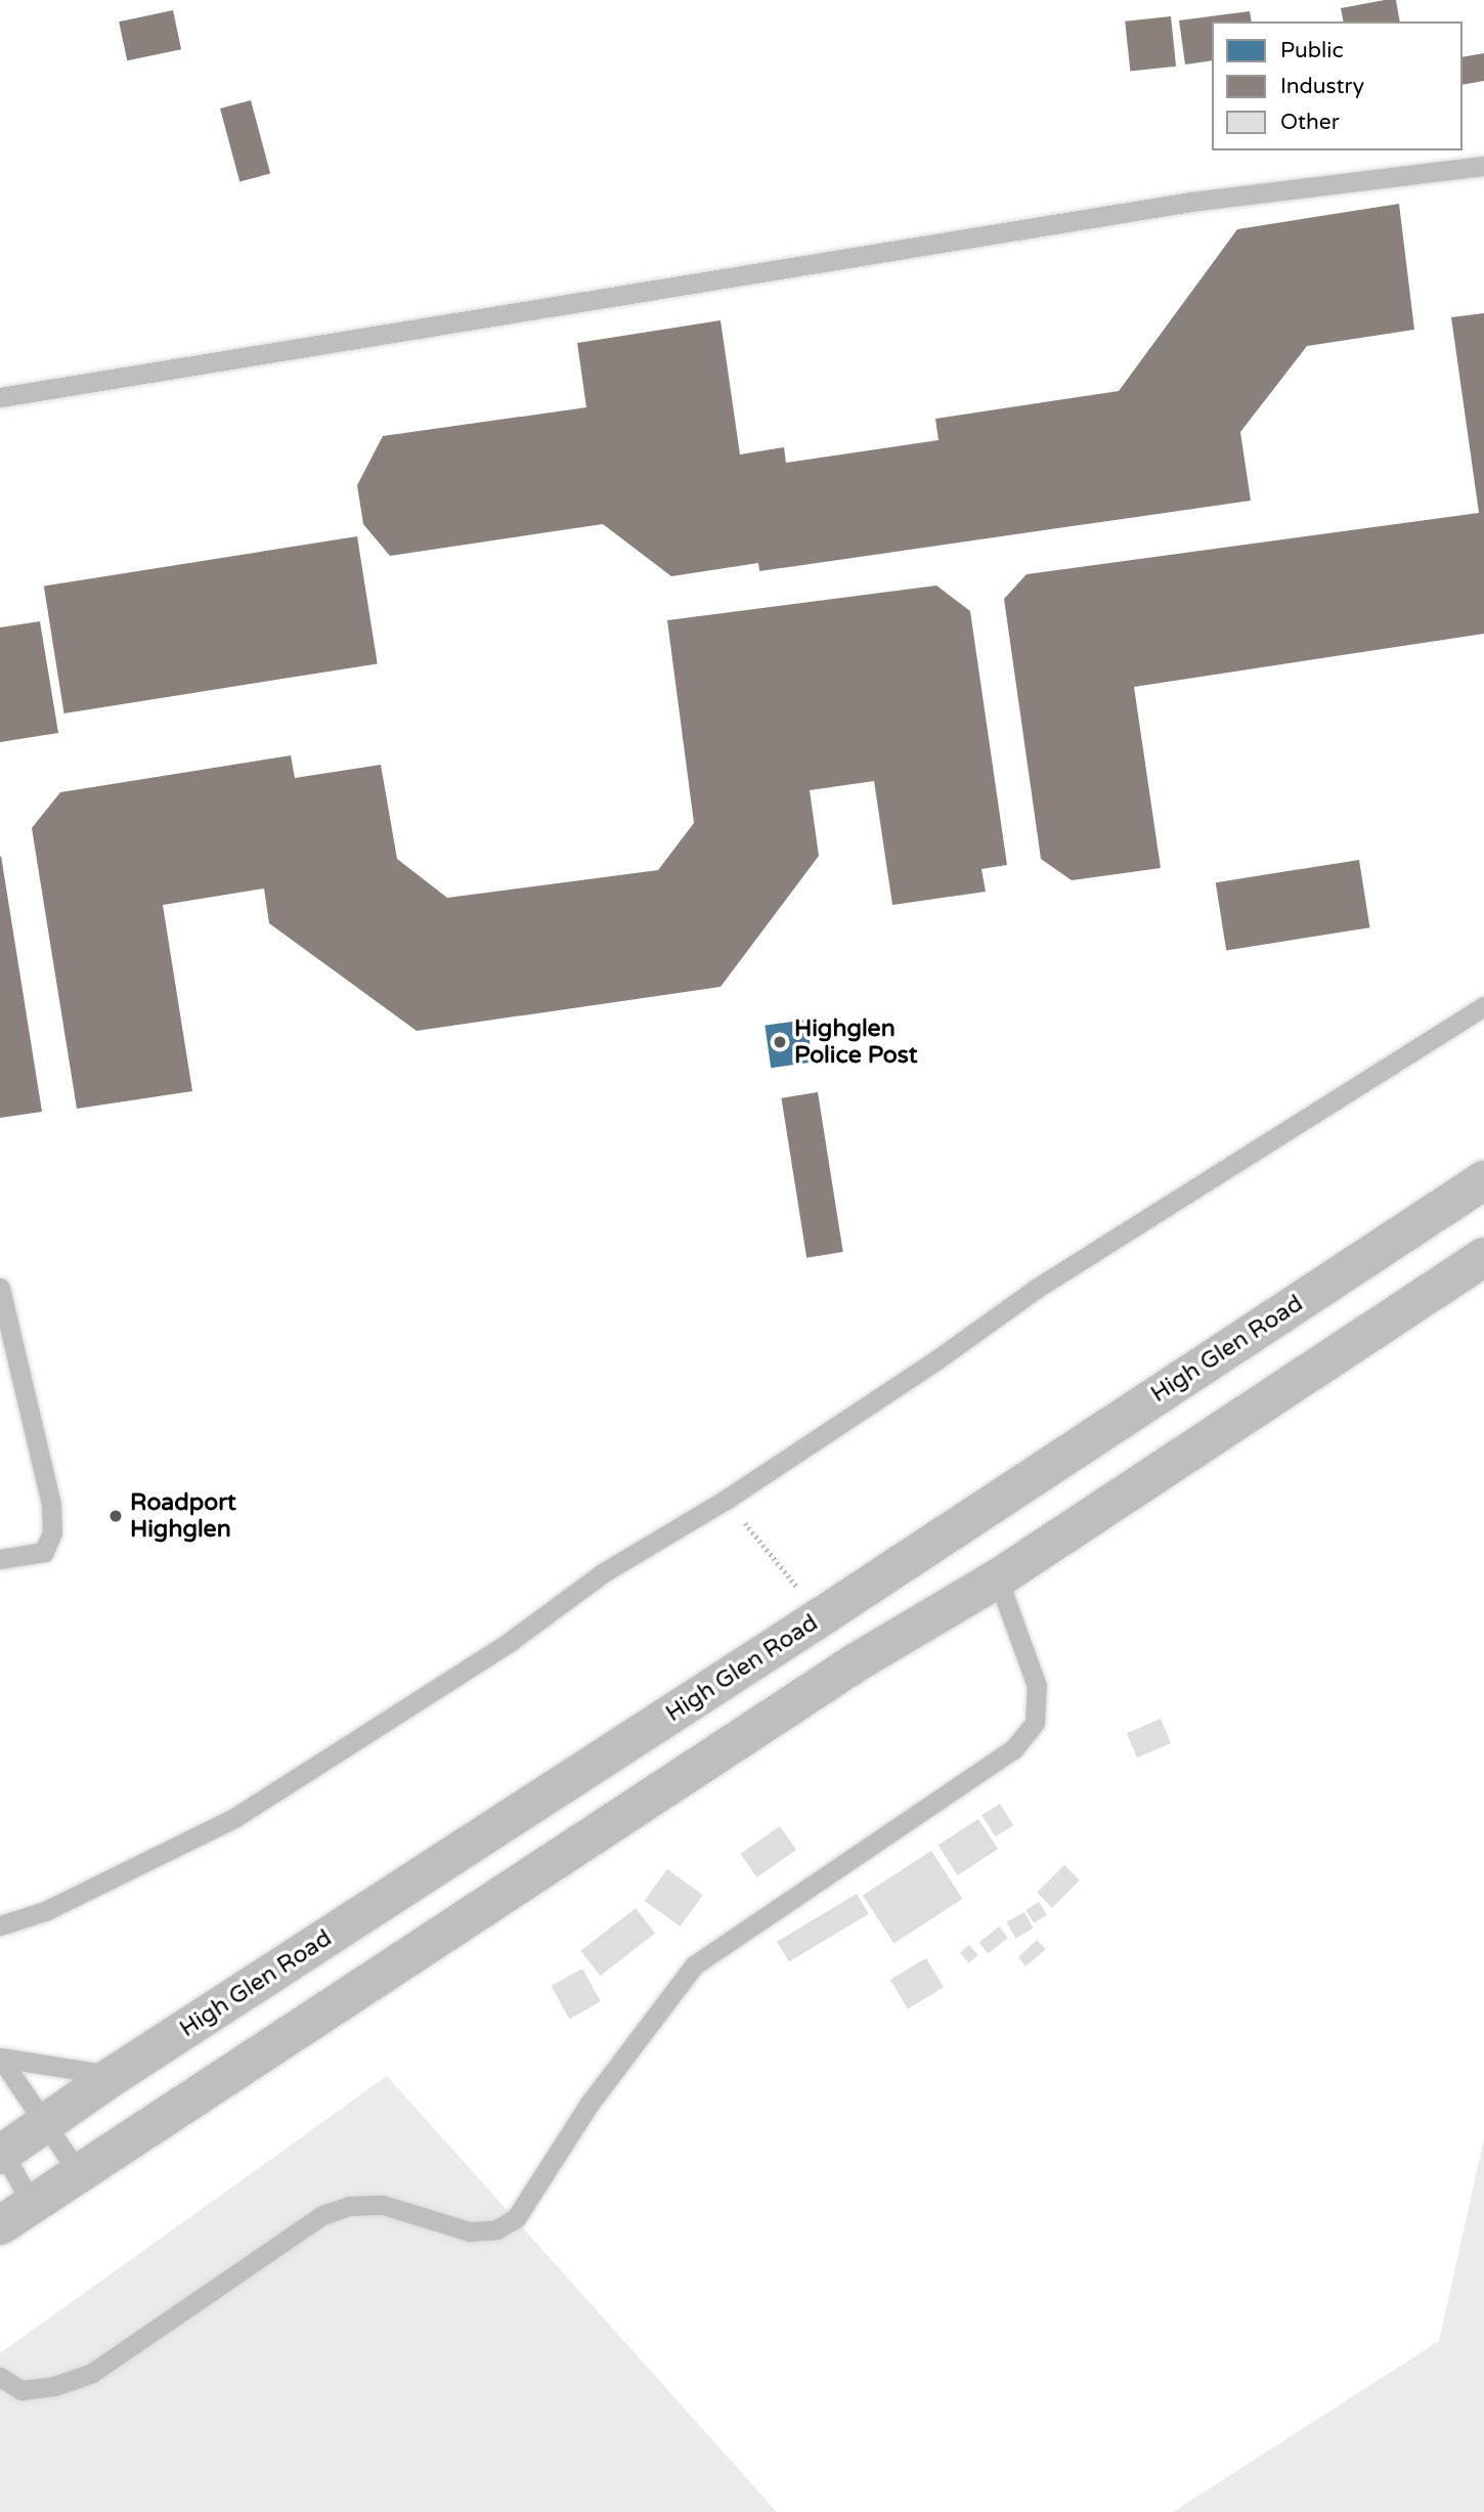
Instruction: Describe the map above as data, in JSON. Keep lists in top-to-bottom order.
{
  "streets": {
    "main road": ["High Glen Road"]
  },
  "places": ["Highglen Police Post", "Roadport Highglen"],
  "legend": ["Public", "Industry", "Other"]
}
